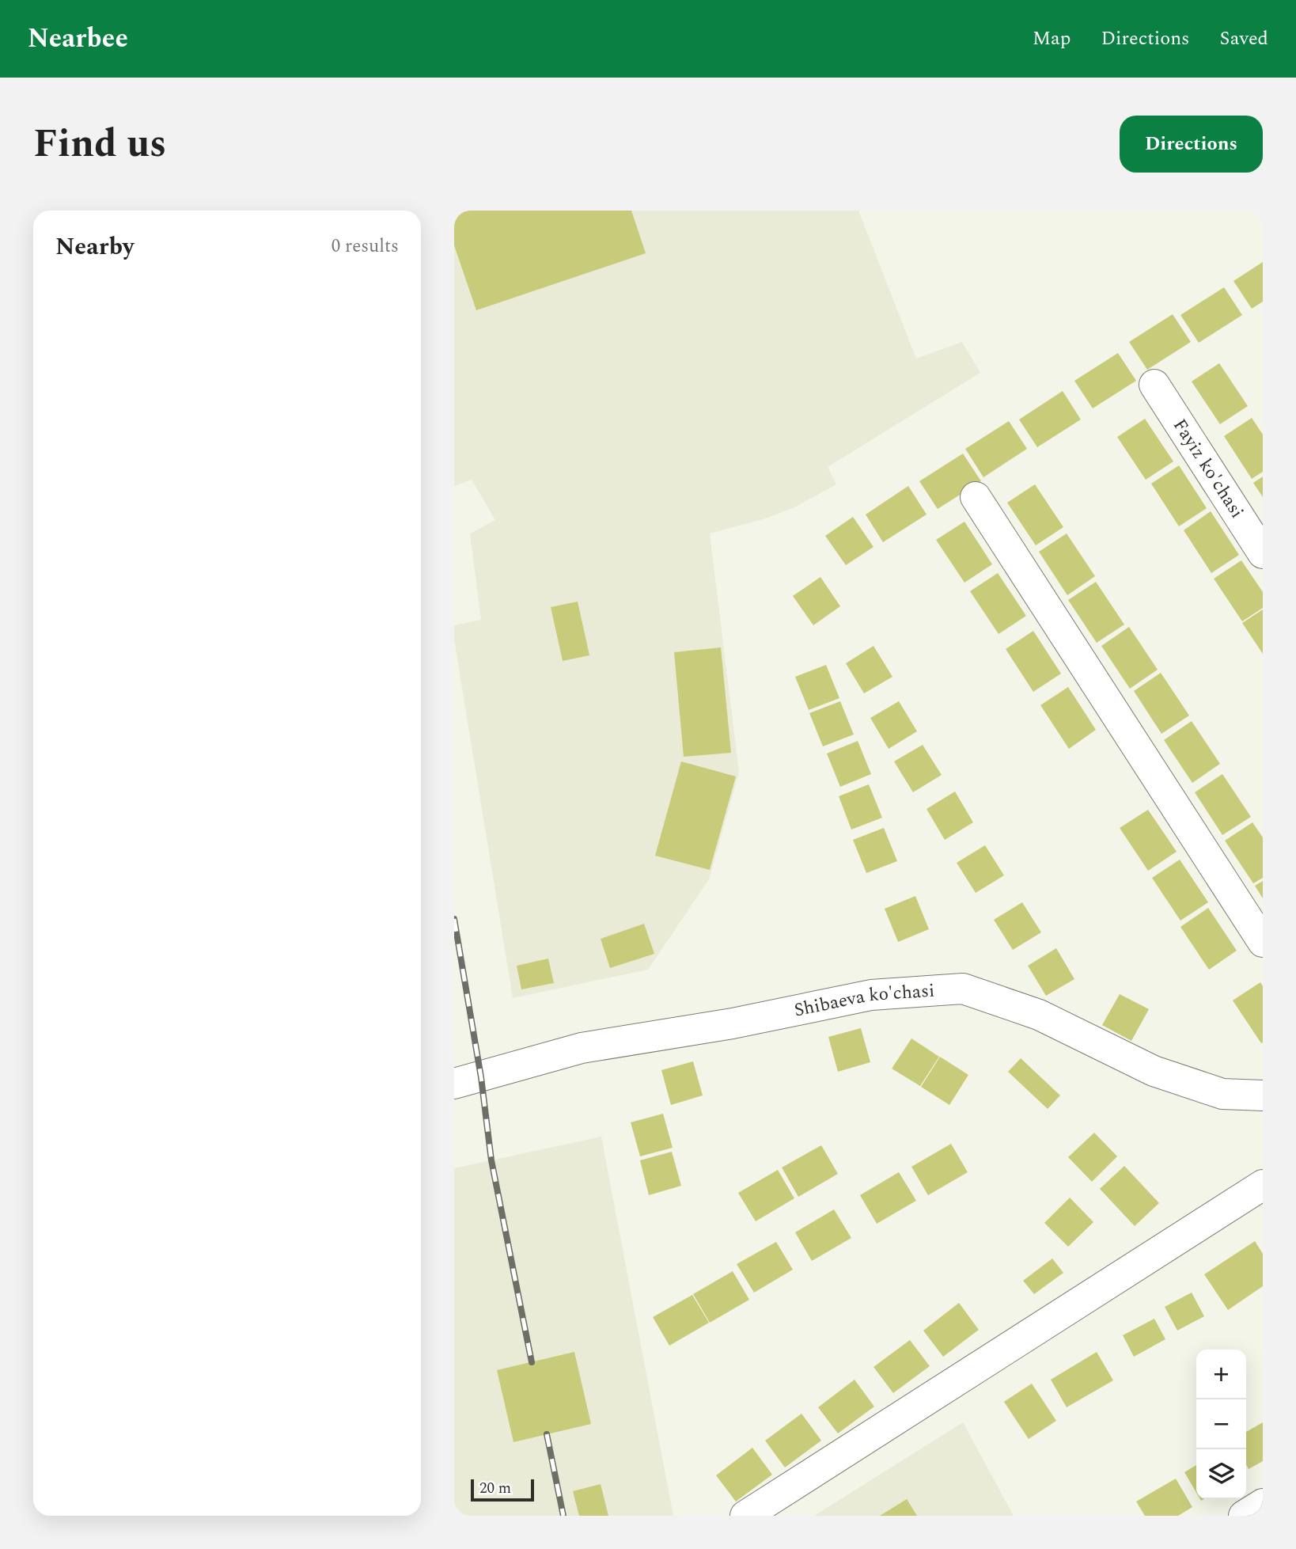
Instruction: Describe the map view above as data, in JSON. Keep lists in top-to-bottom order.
{
  "streets": {
    "street": ["Fayiz ko'chasi", "Shibaeva ko'chasi"]
  },
  "scale_bar": "20 m",
  "page": {
    "header": "Nearbee",
    "nav": ["Map", "Directions", "Saved"],
    "title": "Find us",
    "buttons": "Directions",
    "heading": ["Nearby", "0 results"],
    "map_buttons": ["+", "−"],
    "scale": "20 m"
  }
}
